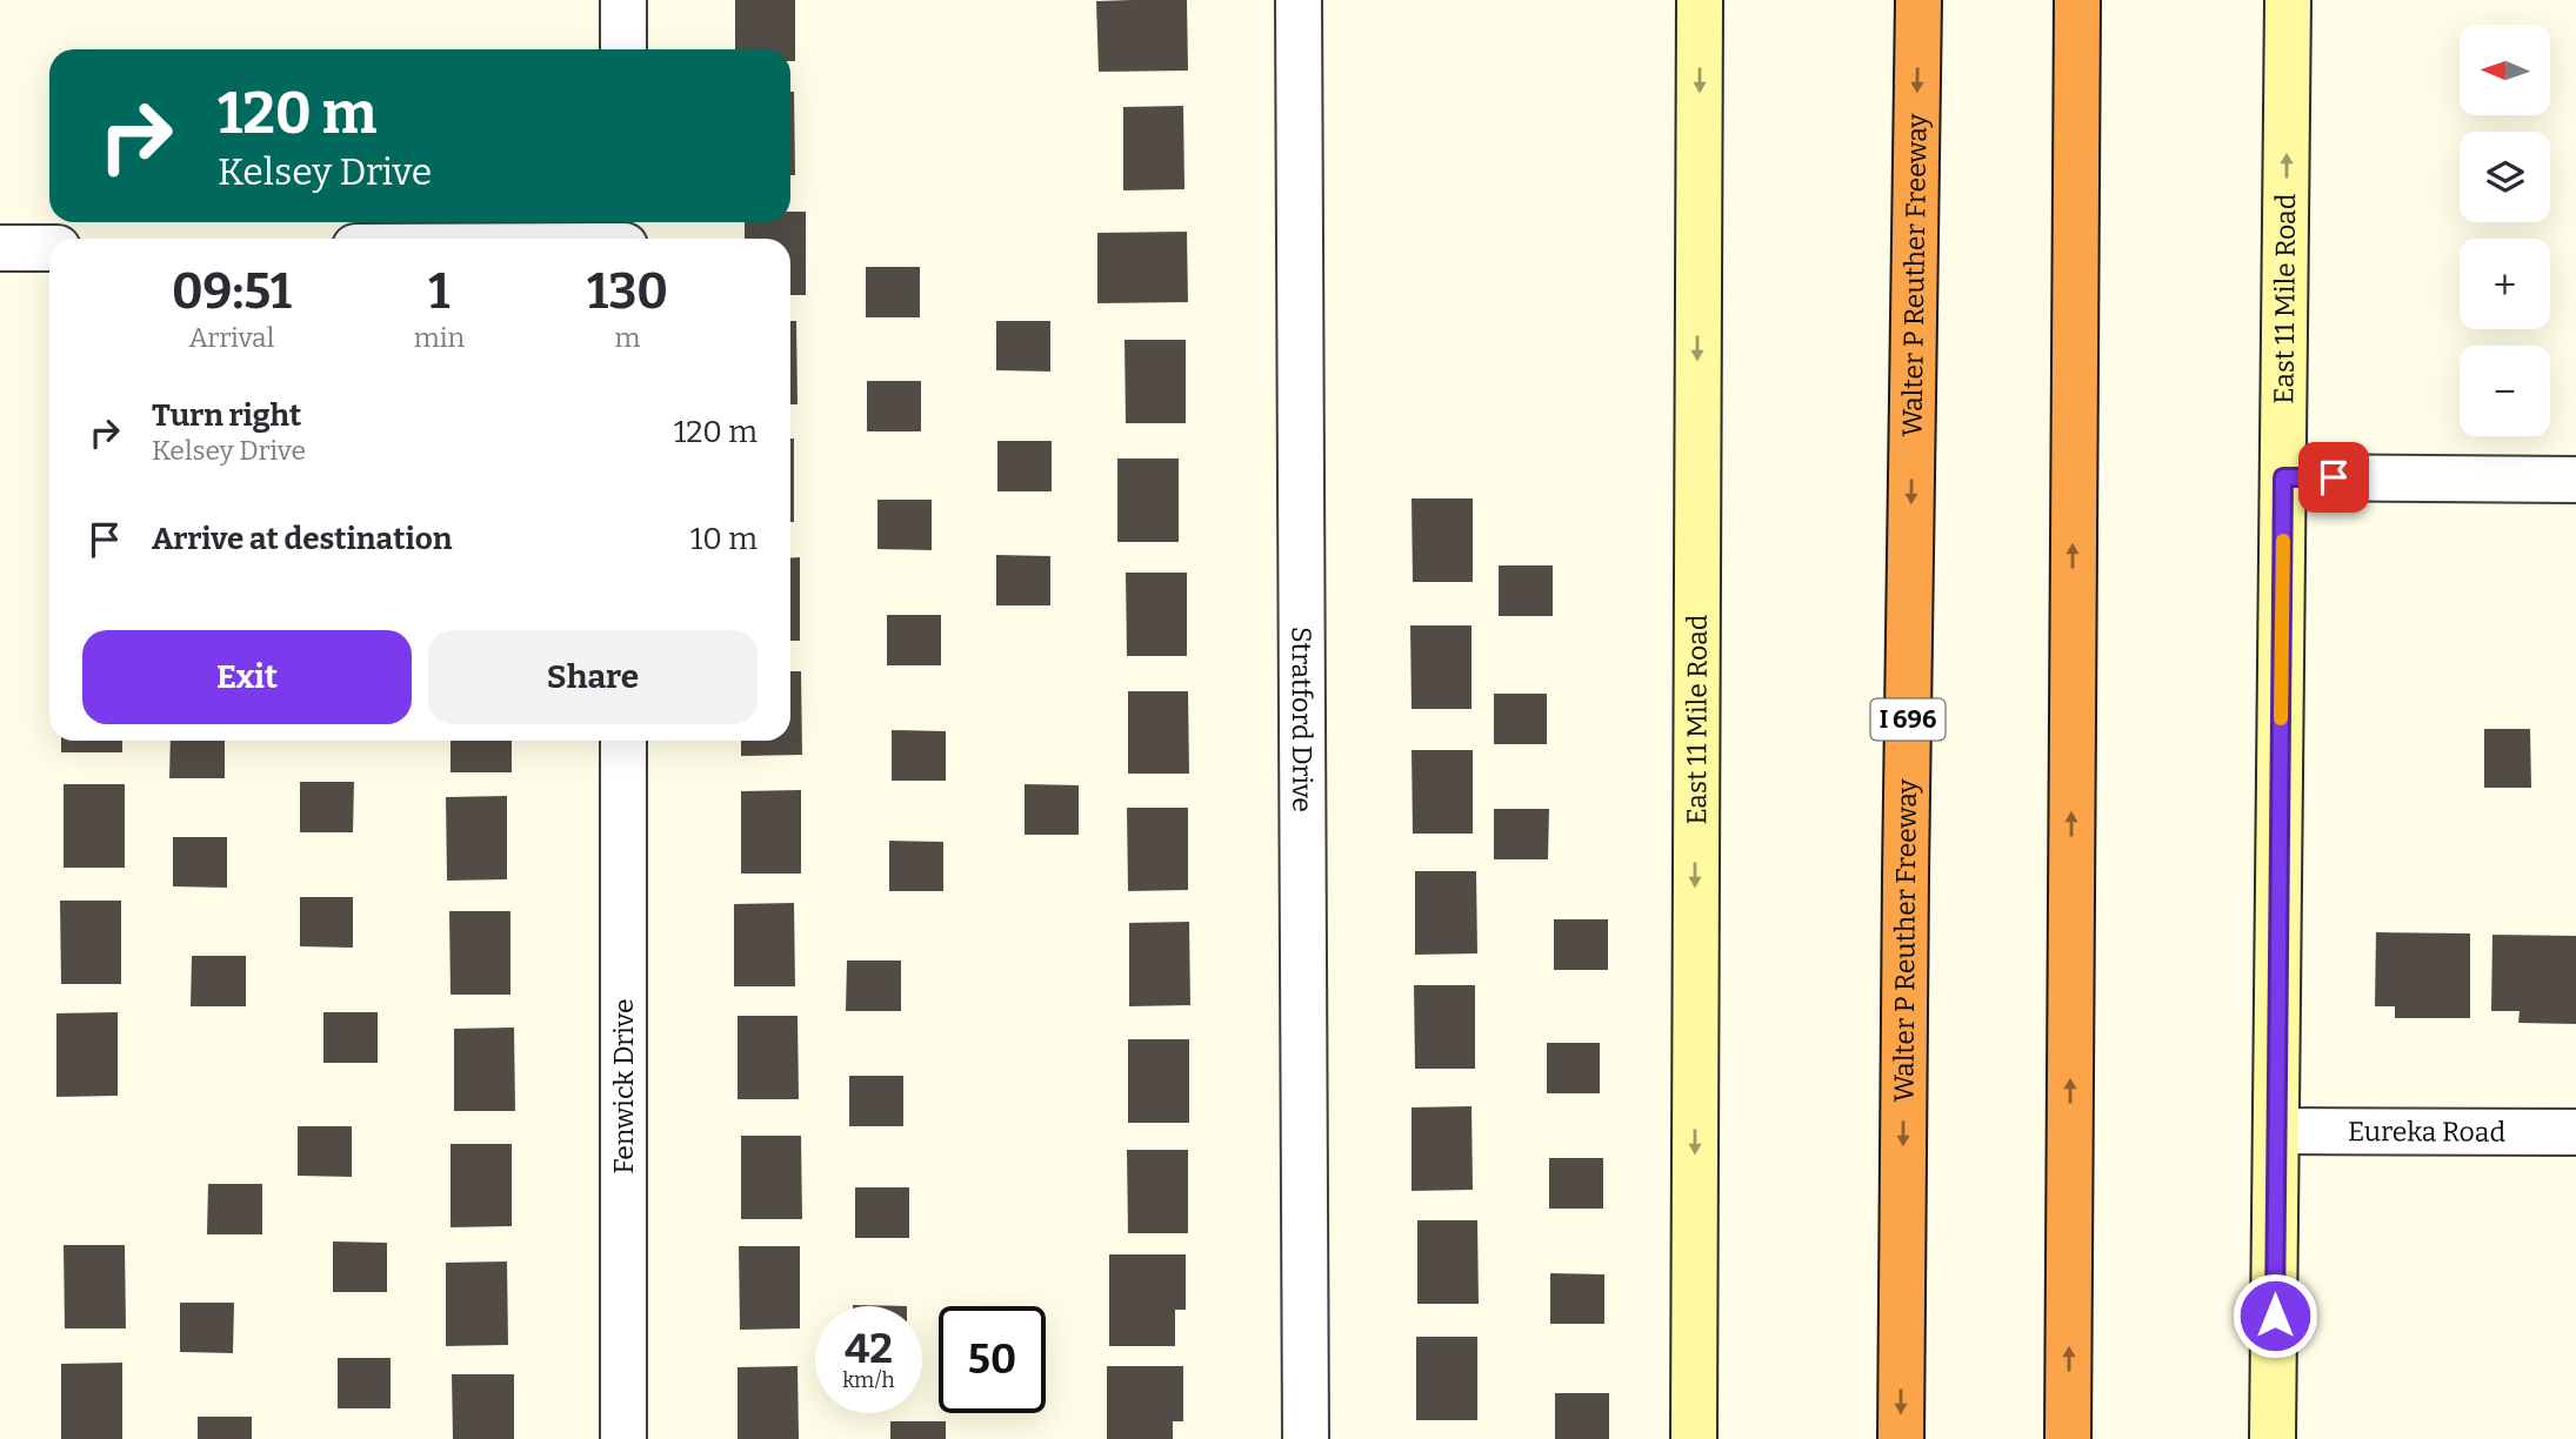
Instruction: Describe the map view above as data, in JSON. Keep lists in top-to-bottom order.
{
  "streets": {
    "highway": ["Walter P Reuther Freeway", "I 696"],
    "main road": ["East 11 Mile Road"],
    "street": ["Stratford Drive", "Fenwick Drive", "Eureka Road"]
  },
  "crossings": [
    ["East 11 Mile Road", "Eureka Road"]
  ],
  "north": "left",
  "page": {
    "map_buttons": ["+", "−"],
    "turn": ["120 m", "Kelsey Drive"],
    "eta": [
      "09:51",
      "Arrival",
      "1",
      "min",
      "130",
      "m"
    ],
    "list": [
      {
        "name": "Turn right",
        "note": "Kelsey Drive",
        "value": "120 m"
      },
      {
        "name": "Arrive at destination",
        "value": "10 m"
      }
    ],
    "buttons": ["Exit", "Share"],
    "speed": "42 km/h",
    "limit": "50"
  }
}
